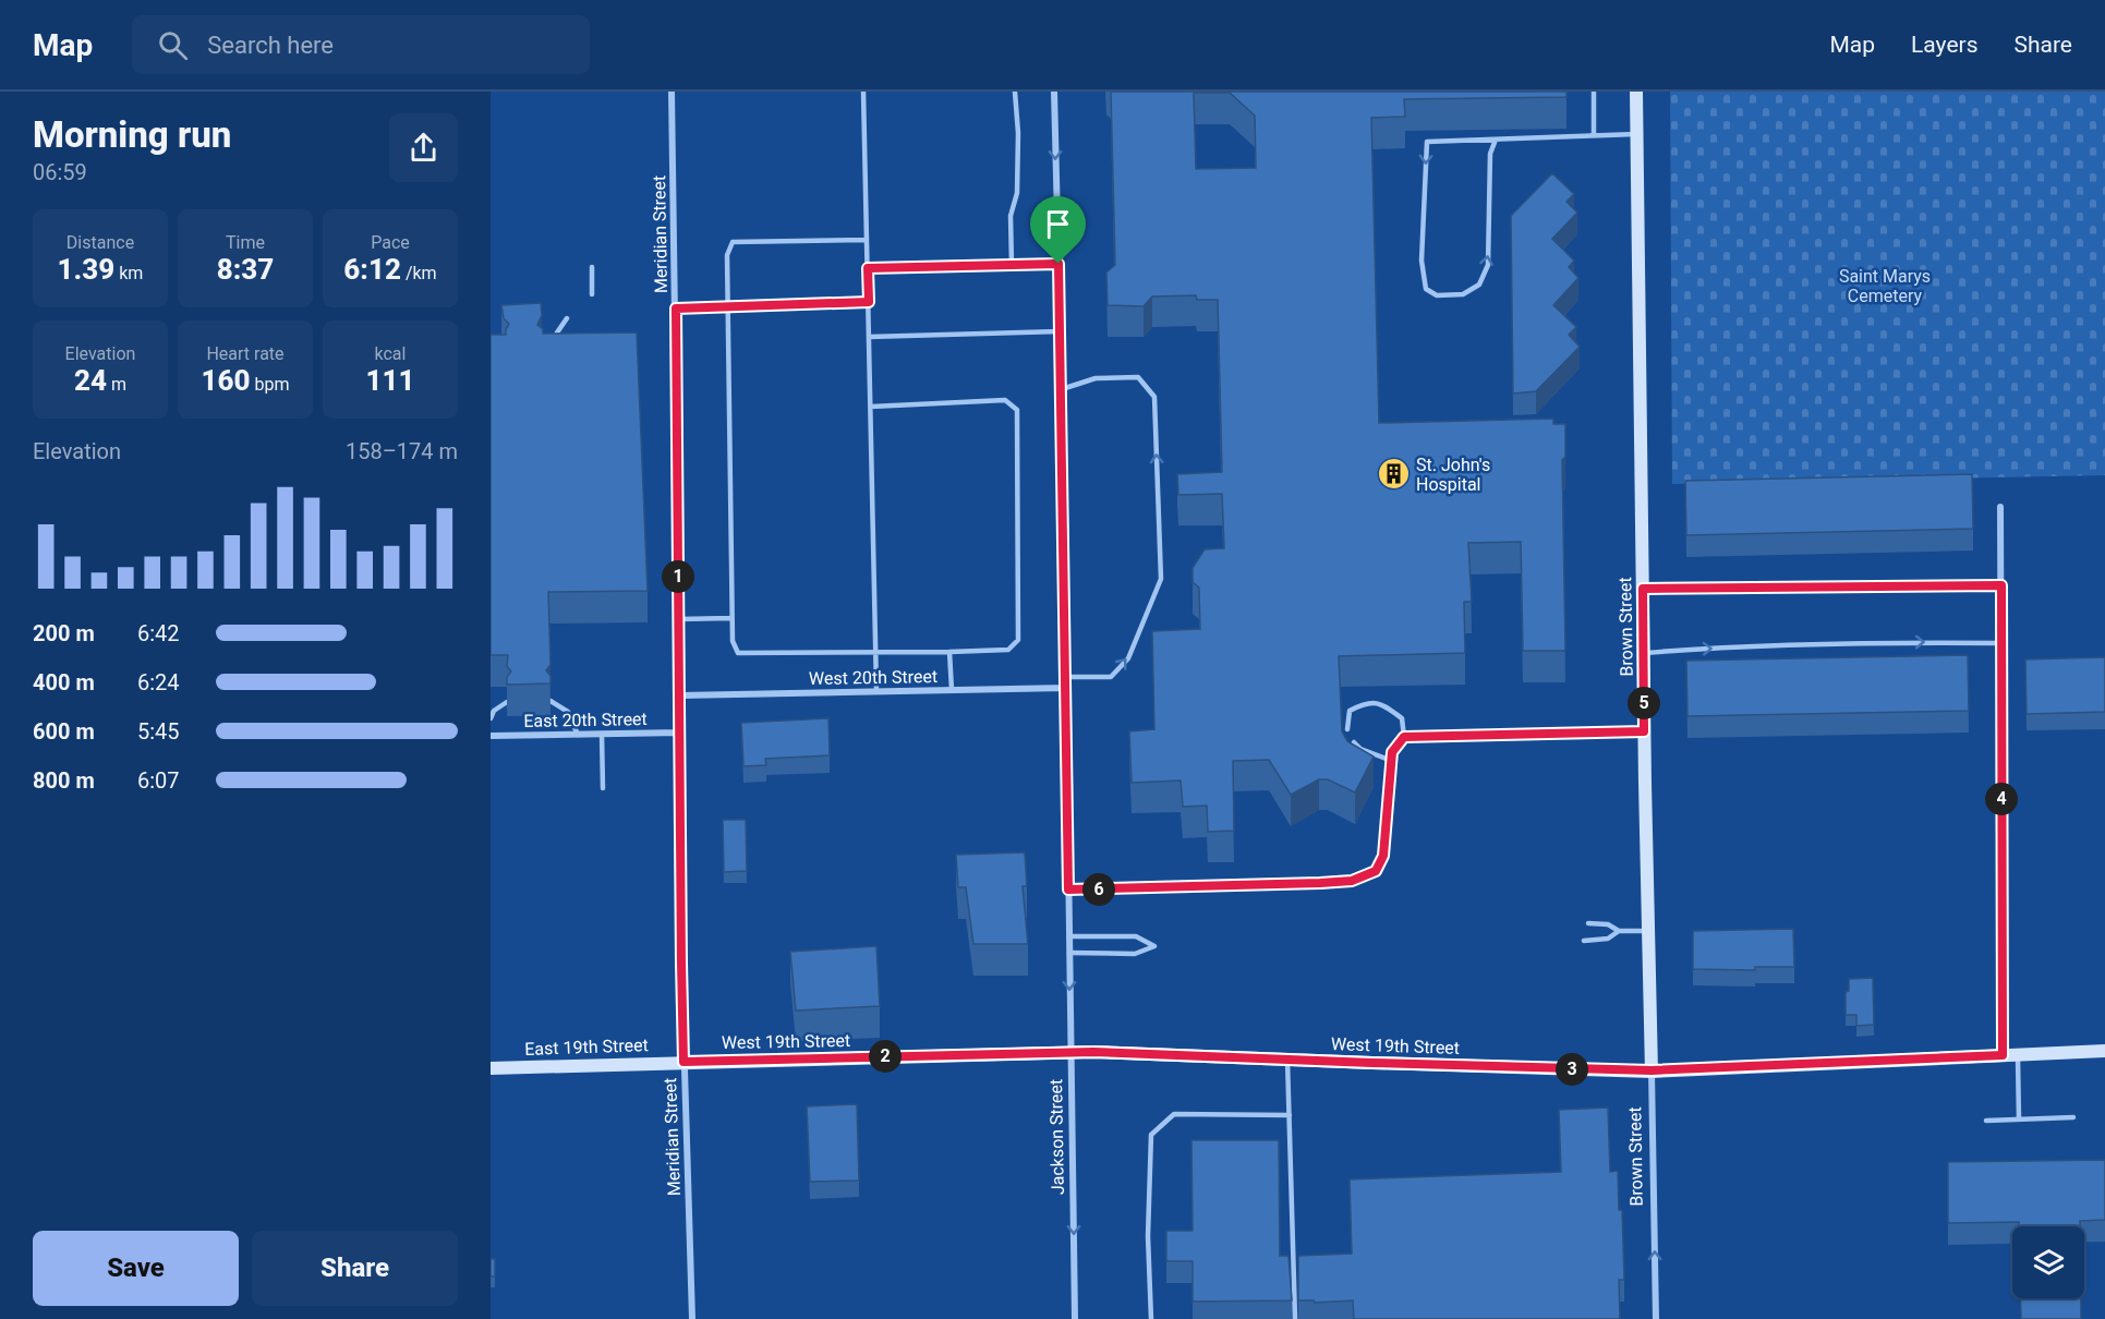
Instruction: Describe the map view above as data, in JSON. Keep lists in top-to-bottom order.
{
  "streets": {
    "street": [
      "Meridian Street",
      "Brown Street",
      "West 20th Street",
      "East 20th Street",
      "West 19th Street",
      "East 19th Street",
      "Jackson Street"
    ]
  },
  "crossings": [
    ["Meridian Street", "West 20th Street"],
    ["Meridian Street", "East 20th Street"],
    ["Meridian Street", "West 19th Street"],
    ["Meridian Street", "East 19th Street"],
    ["Brown Street", "West 19th Street"],
    ["West 20th Street", "Jackson Street"],
    ["West 19th Street", "East 19th Street"],
    ["West 19th Street", "Jackson Street"]
  ],
  "one_way": ["Jackson Street"],
  "parks": ["Saint Marys Cemetery"],
  "places": {
    "building": ["St. John's Hospital"]
  },
  "page": {
    "header": "Map",
    "search": "Search here",
    "nav": ["Map", "Layers", "Share"],
    "heading": ["Morning run", "06:59"],
    "stats": [
      ["Distance", "1.39 km"],
      ["Time", "8:37"],
      ["Pace", "6:12 /km"],
      ["Elevation", "24 m"],
      ["Heart rate", "160 bpm"],
      ["kcal", "111"]
    ],
    "chart": ["Elevation", "158–174 m"],
    "pins": [
      "1",
      "5",
      "4",
      "6",
      "2",
      "3"
    ],
    "list": [
      {
        "name": "200 m",
        "note": "6:42"
      },
      {
        "name": "400 m",
        "note": "6:24"
      },
      {
        "name": "600 m",
        "note": "5:45"
      },
      {
        "name": "800 m",
        "note": "6:07"
      }
    ],
    "buttons": ["Save", "Share"]
  }
}
